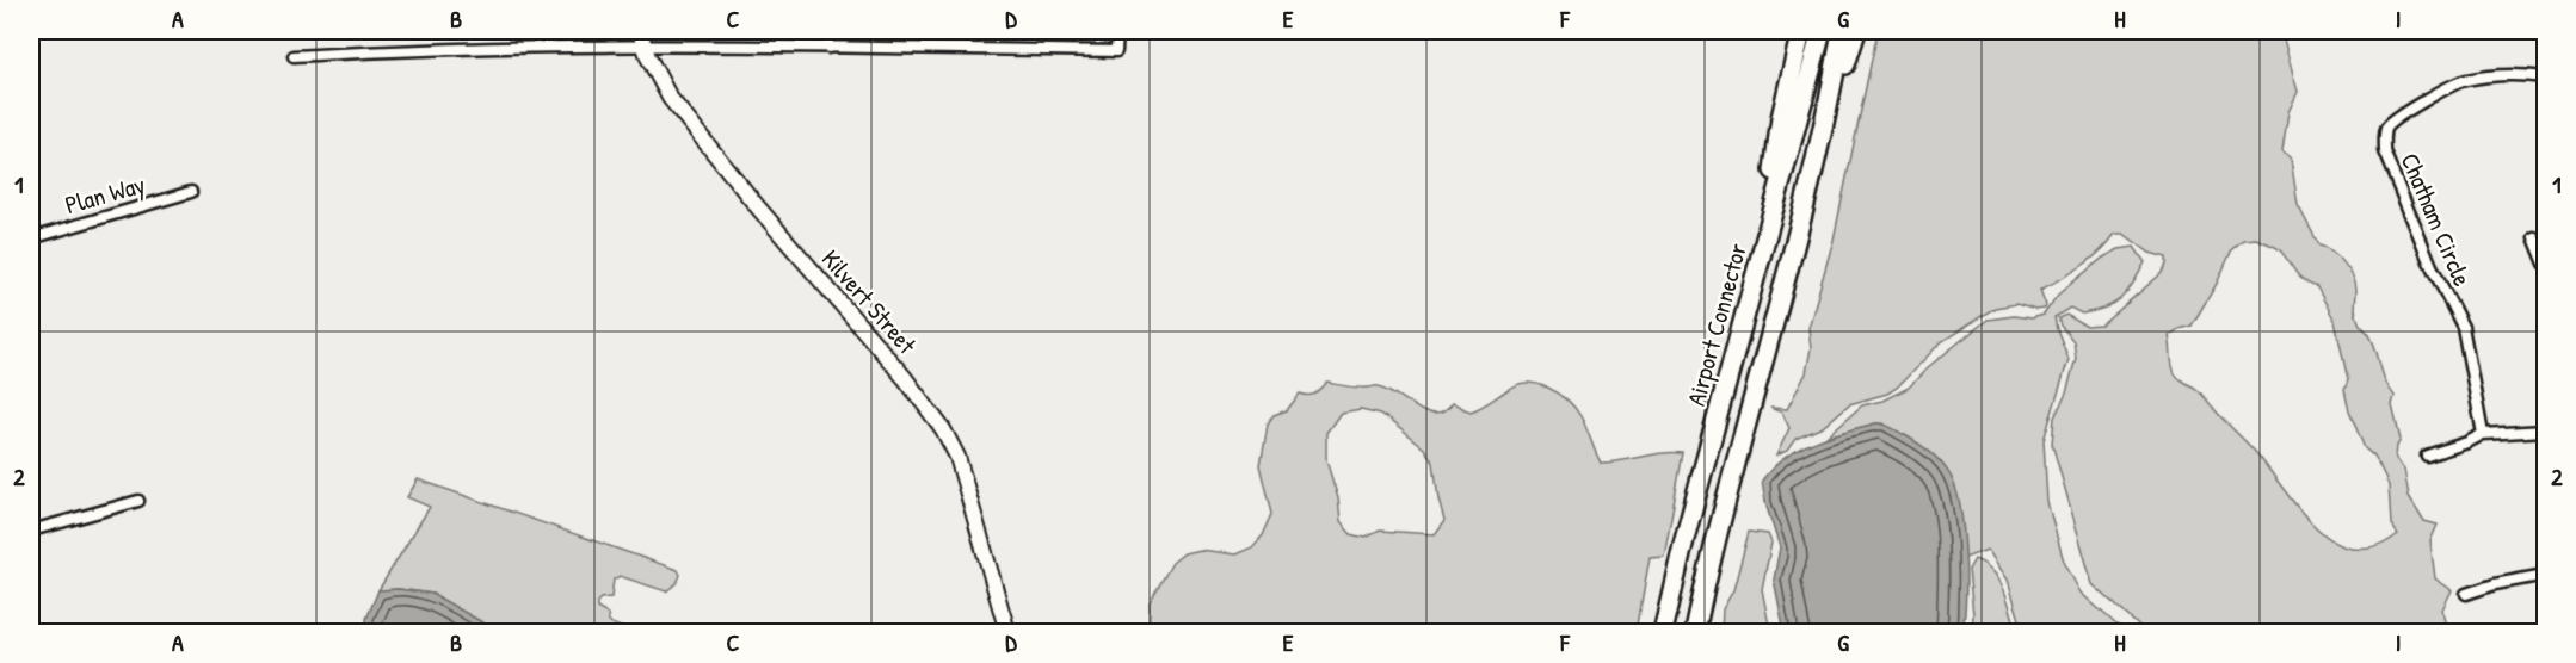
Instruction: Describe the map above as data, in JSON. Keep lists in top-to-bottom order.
{
  "streets": {
    "highway": ["Airport Connector"],
    "street": ["Plan Way", "Chatham Circle", "Kilvert Street"]
  },
  "grid": {
    "columns": [
      "A",
      "B",
      "C",
      "D",
      "E",
      "F",
      "G",
      "H",
      "I"
    ],
    "rows": ["1", "2"]
  }
}
